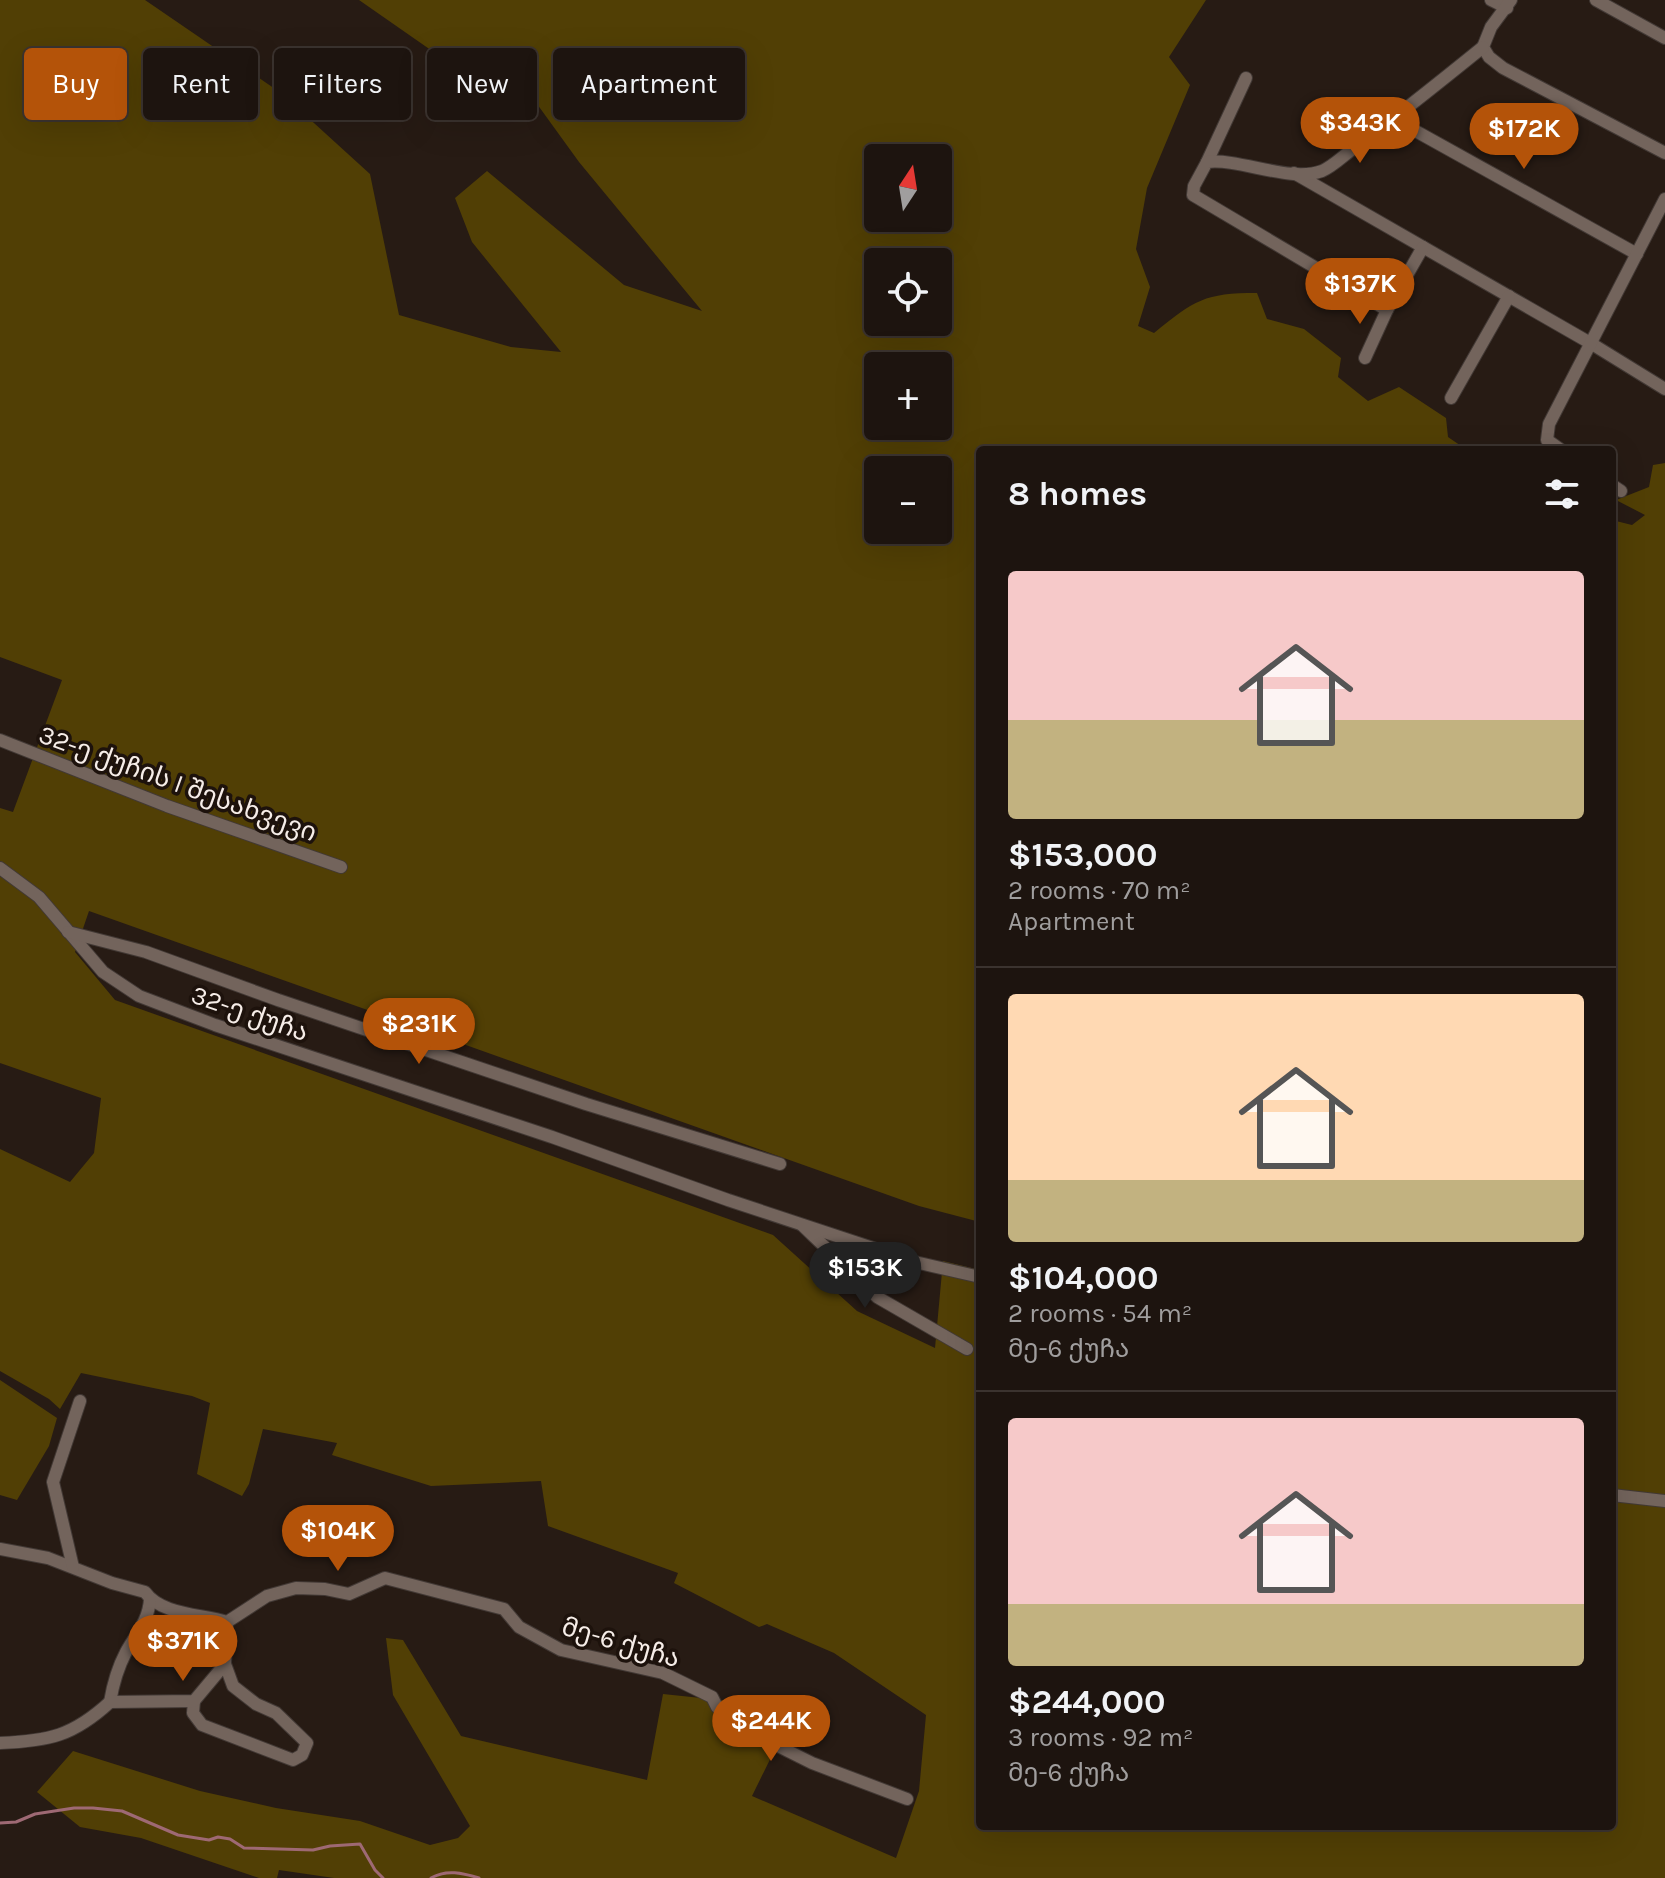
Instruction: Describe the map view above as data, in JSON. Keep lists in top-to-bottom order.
{
  "streets": {
    "street": ["32-ე ქუჩის I შესახვევი", "32-ე ქუჩა", "მე-6 ქუჩა"]
  },
  "north": "top",
  "page": {
    "chip": [
      "Buy",
      "Rent",
      "Filters",
      "New",
      "Apartment"
    ],
    "price": [
      "$343K",
      "$172K",
      "$137K",
      "$231K",
      "$153K",
      "$104K",
      "$371K",
      "$244K"
    ],
    "map_buttons": ["+", "−"],
    "heading": "8 homes",
    "list": [
      {
        "name": "$153,000",
        "note": "2 rooms · 70 m² · Apartment"
      },
      {
        "name": "$104,000",
        "note": "2 rooms · 54 m² · მე-6 ქუჩა"
      },
      {
        "name": "$244,000",
        "note": "3 rooms · 92 m² · მე-6 ქუჩა"
      }
    ]
  }
}
